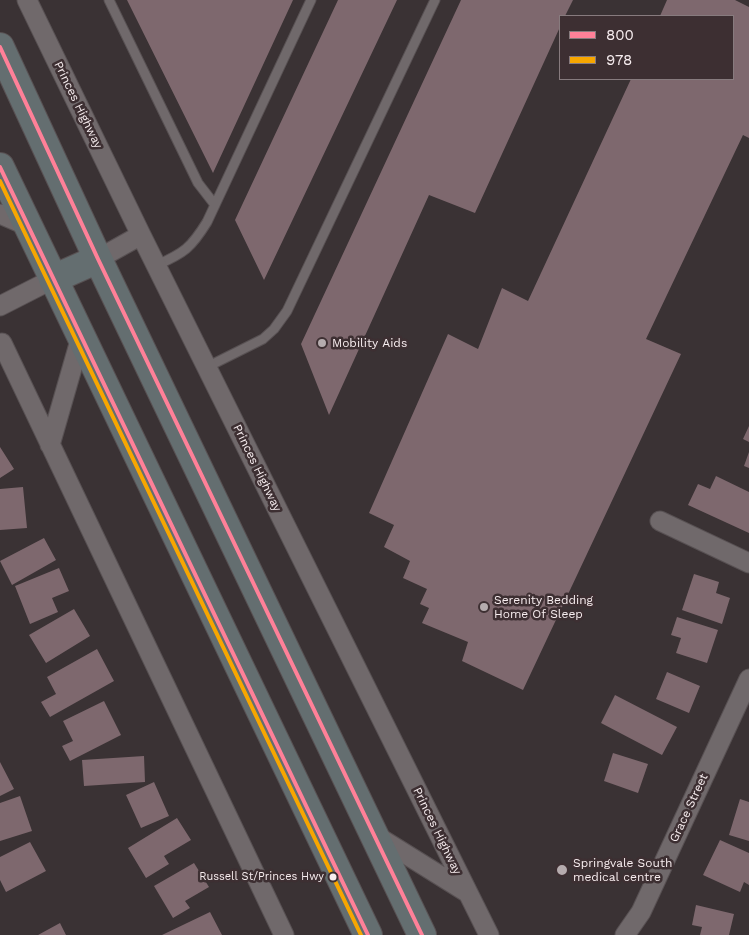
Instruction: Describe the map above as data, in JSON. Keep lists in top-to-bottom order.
{
  "streets": {
    "street": ["Princes Highway", "Grace Street"]
  },
  "places": [
    "Mobility Aids",
    "Serenity Bedding Home Of Sleep",
    "Springvale South medical centre",
    "Russell St/Princes Hwy"
  ],
  "lines": ["transit line 800", "transit line 978"],
  "legend": ["800", "978"]
}
